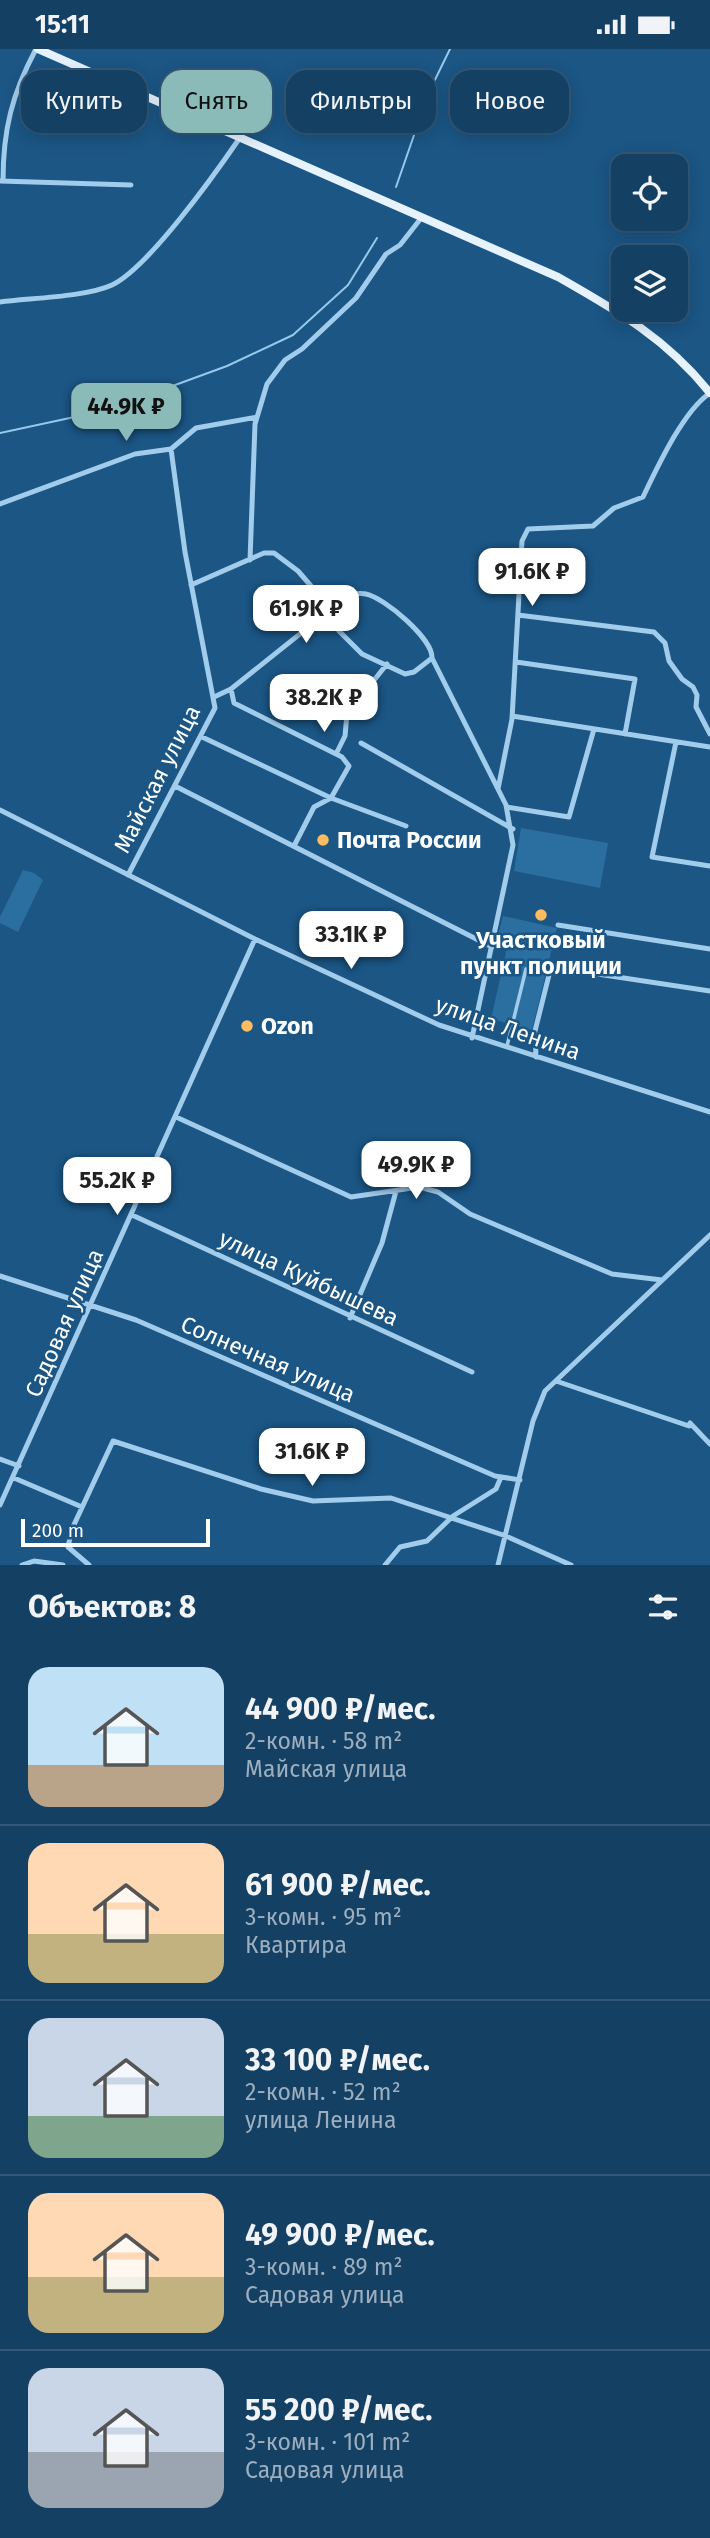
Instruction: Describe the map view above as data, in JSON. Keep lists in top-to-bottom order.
{
  "streets": {
    "street": [
      "Майская улица",
      "улица Ленина",
      "улица Куйбышева",
      "Садовая улица",
      "Солнечная улица"
    ]
  },
  "crossings": [
    ["Майская улица", "улица Ленина"],
    ["улица Ленина", "Садовая улица"],
    ["улица Куйбышева", "Садовая улица"],
    ["Садовая улица", "Солнечная улица"]
  ],
  "places": ["Почта России", "Участковый пункт полиции", "Ozon"],
  "scale_bar": "200 m",
  "page": {
    "status": "15:11",
    "chip": [
      "Купить",
      "Снять",
      "Фильтры",
      "Новое"
    ],
    "price": [
      "44.9K ₽",
      "91.6K ₽",
      "61.9K ₽",
      "38.2K ₽",
      "33.1K ₽",
      "49.9K ₽",
      "55.2K ₽",
      "31.6K ₽"
    ],
    "scale": "200 m",
    "heading": "Объектов: 8",
    "list": [
      {
        "name": "44 900 ₽/мес.",
        "note": "2-комн. · 58 m² · Майская улица"
      },
      {
        "name": "61 900 ₽/мес.",
        "note": "3-комн. · 95 m² · Квартира"
      },
      {
        "name": "33 100 ₽/мес.",
        "note": "2-комн. · 52 m² · улица Ленина"
      },
      {
        "name": "49 900 ₽/мес.",
        "note": "3-комн. · 89 m² · Садовая улица"
      },
      {
        "name": "55 200 ₽/мес.",
        "note": "3-комн. · 101 m² · Садовая улица"
      }
    ]
  }
}
